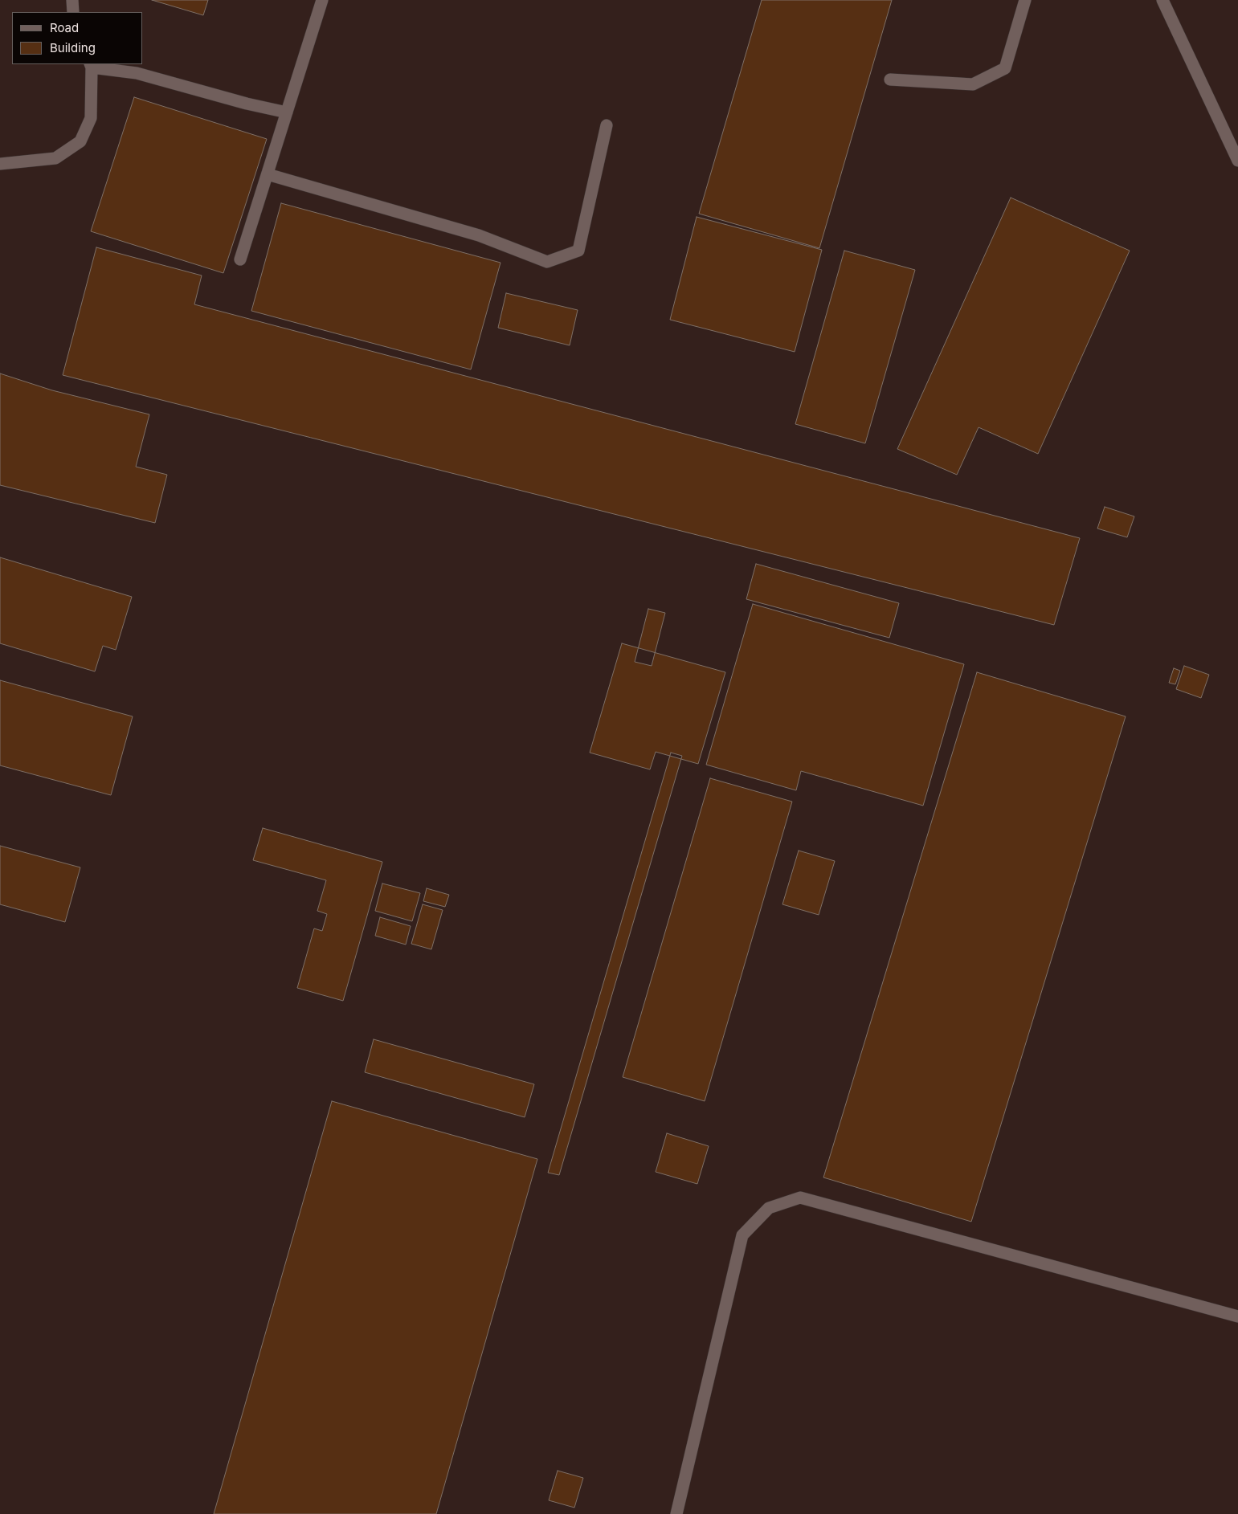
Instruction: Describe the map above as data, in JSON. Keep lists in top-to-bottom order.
{
  "legend": ["Road", "Building"]
}
